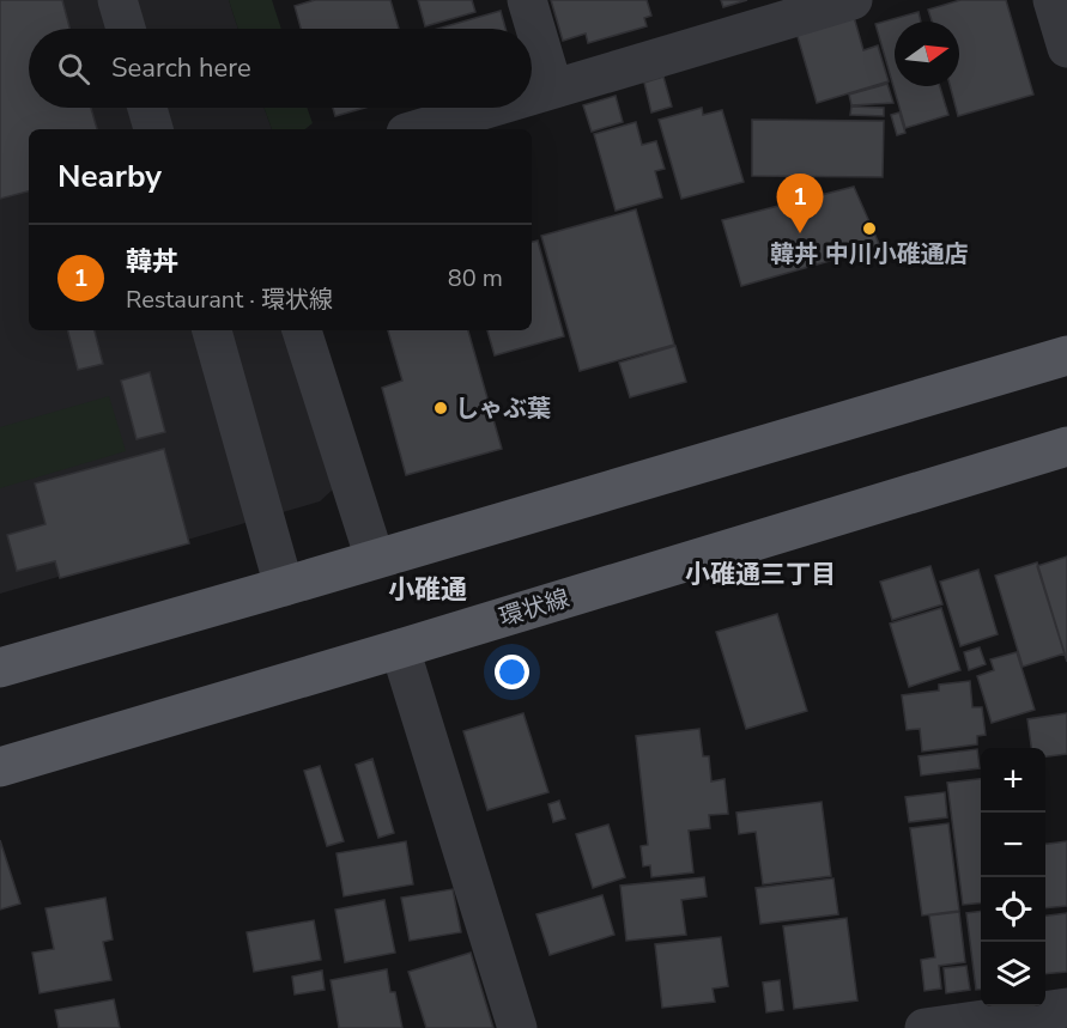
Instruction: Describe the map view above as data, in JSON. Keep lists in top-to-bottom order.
{
  "streets": {
    "main road": ["環状線"]
  },
  "districts": ["小碓通三丁目", "小碓通"],
  "places": ["韓丼 中川小碓通店", "しゃぶ葉"],
  "north": "right",
  "page": {
    "search": "Search here",
    "heading": "Nearby",
    "pins": "1",
    "list": [
      {
        "mark": "1",
        "name": "韓丼",
        "note": "Restaurant · 環状線",
        "value": "80 m"
      }
    ],
    "map_buttons": ["+", "−"]
  }
}
